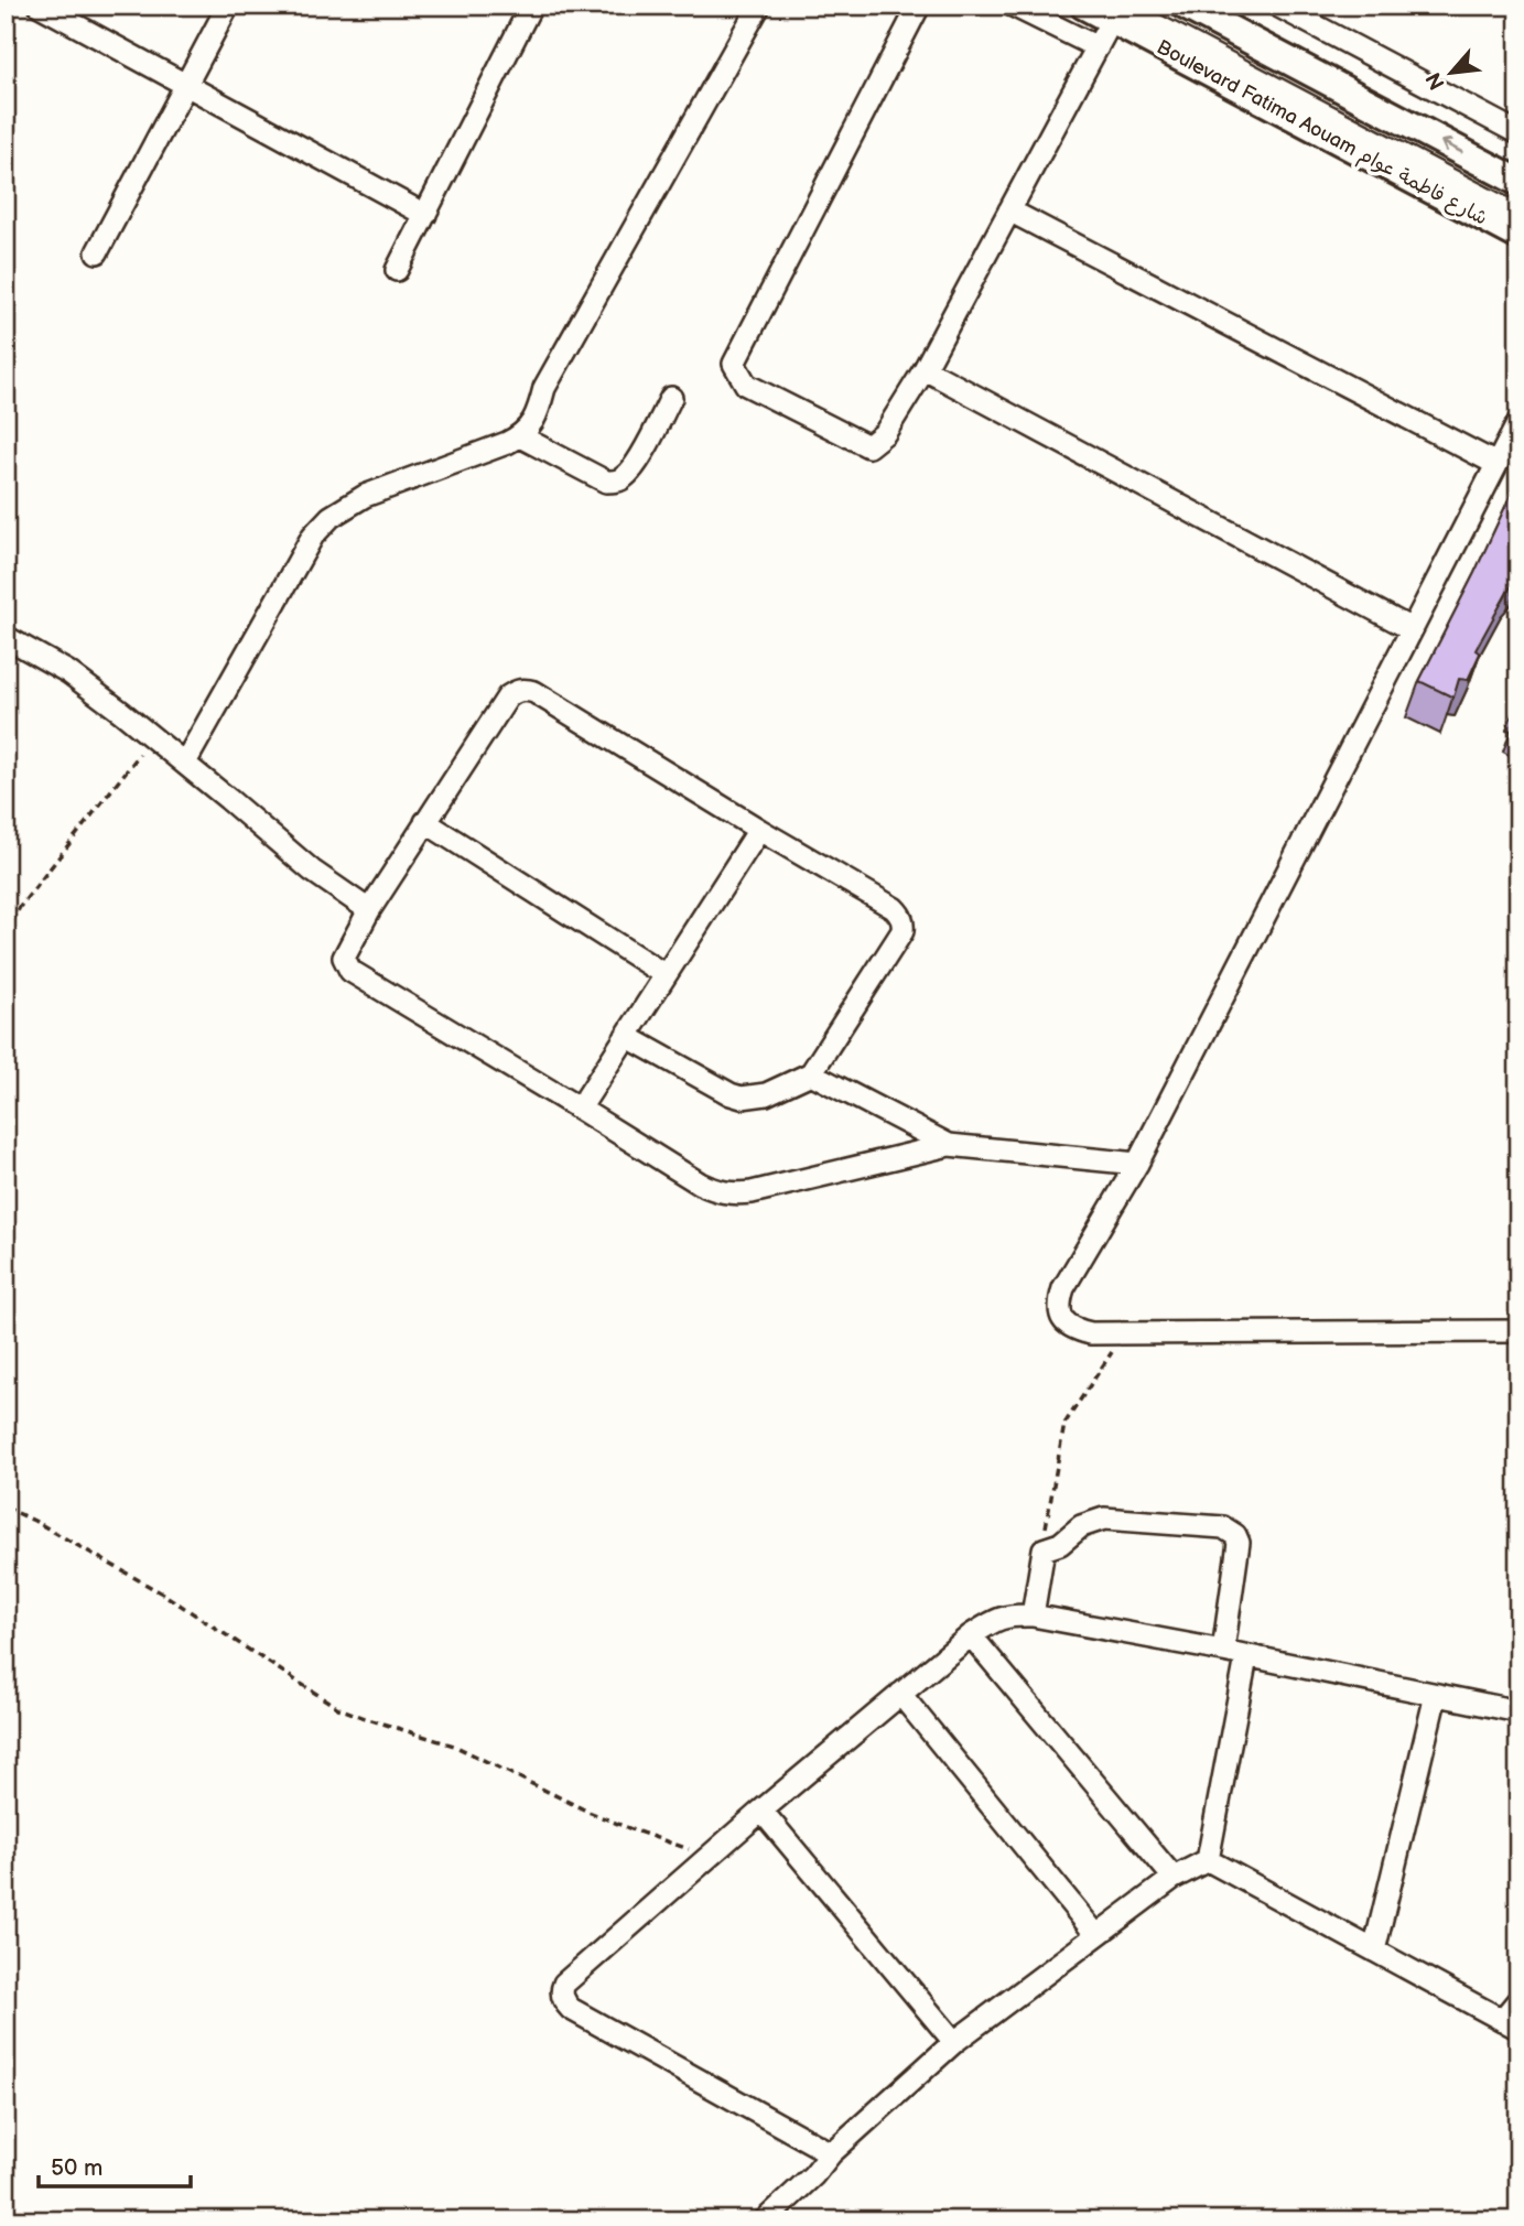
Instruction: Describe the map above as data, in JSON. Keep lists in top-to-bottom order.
{
  "streets": {
    "main road": ["Boulevard Fatima Aouam شارع فاطمة عوام"]
  },
  "scale_bar": "50 m",
  "north": "bottom left"
}
